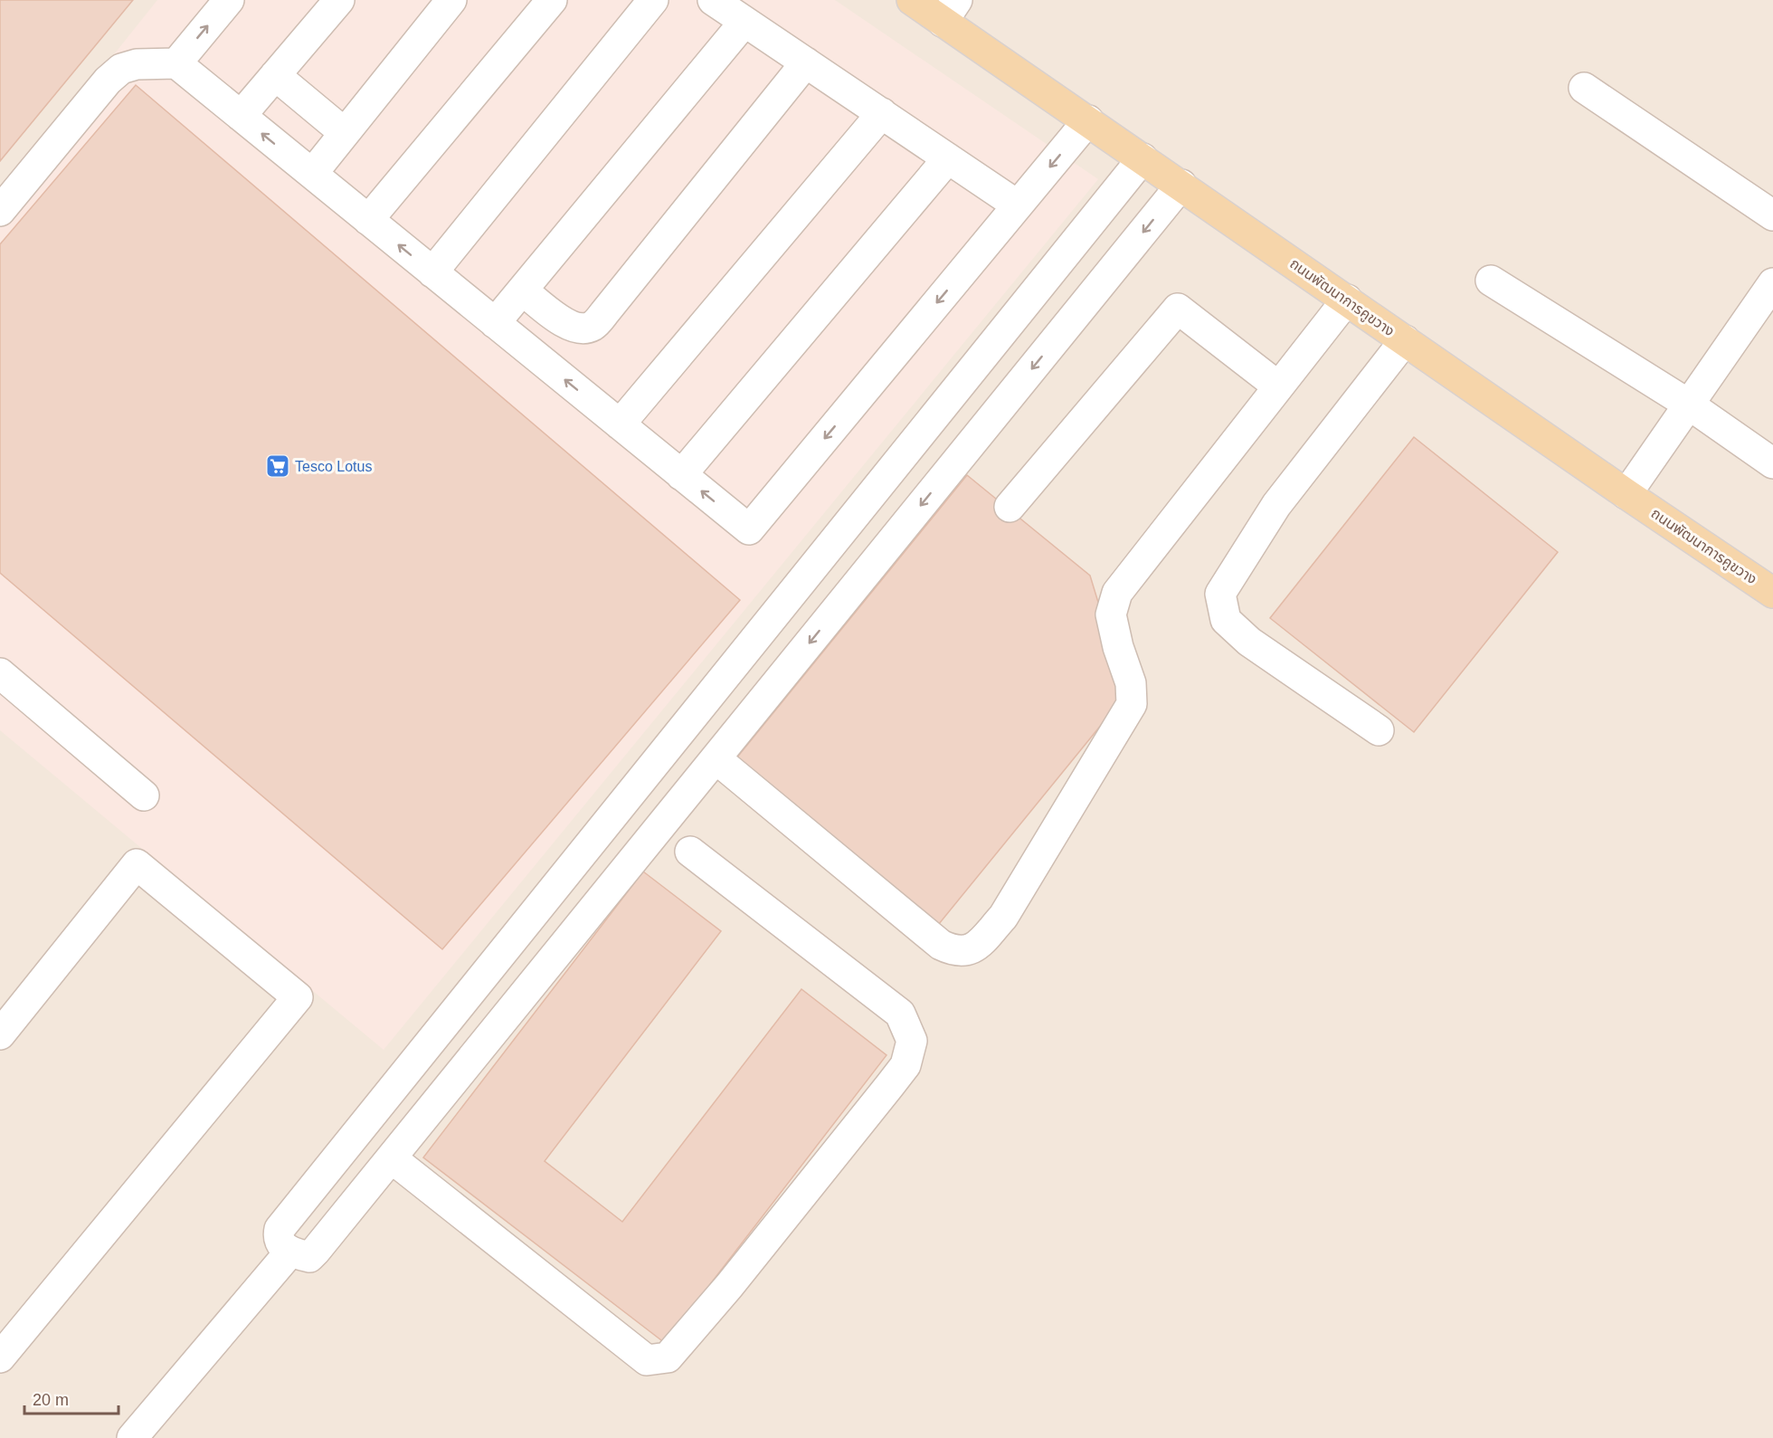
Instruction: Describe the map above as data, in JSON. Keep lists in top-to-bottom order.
{
  "streets": {
    "main road": ["ถนนพัฒนาการคูขวาง"]
  },
  "places": {
    "supermarket": ["Tesco Lotus"]
  },
  "scale_bar": "20 m"
}
